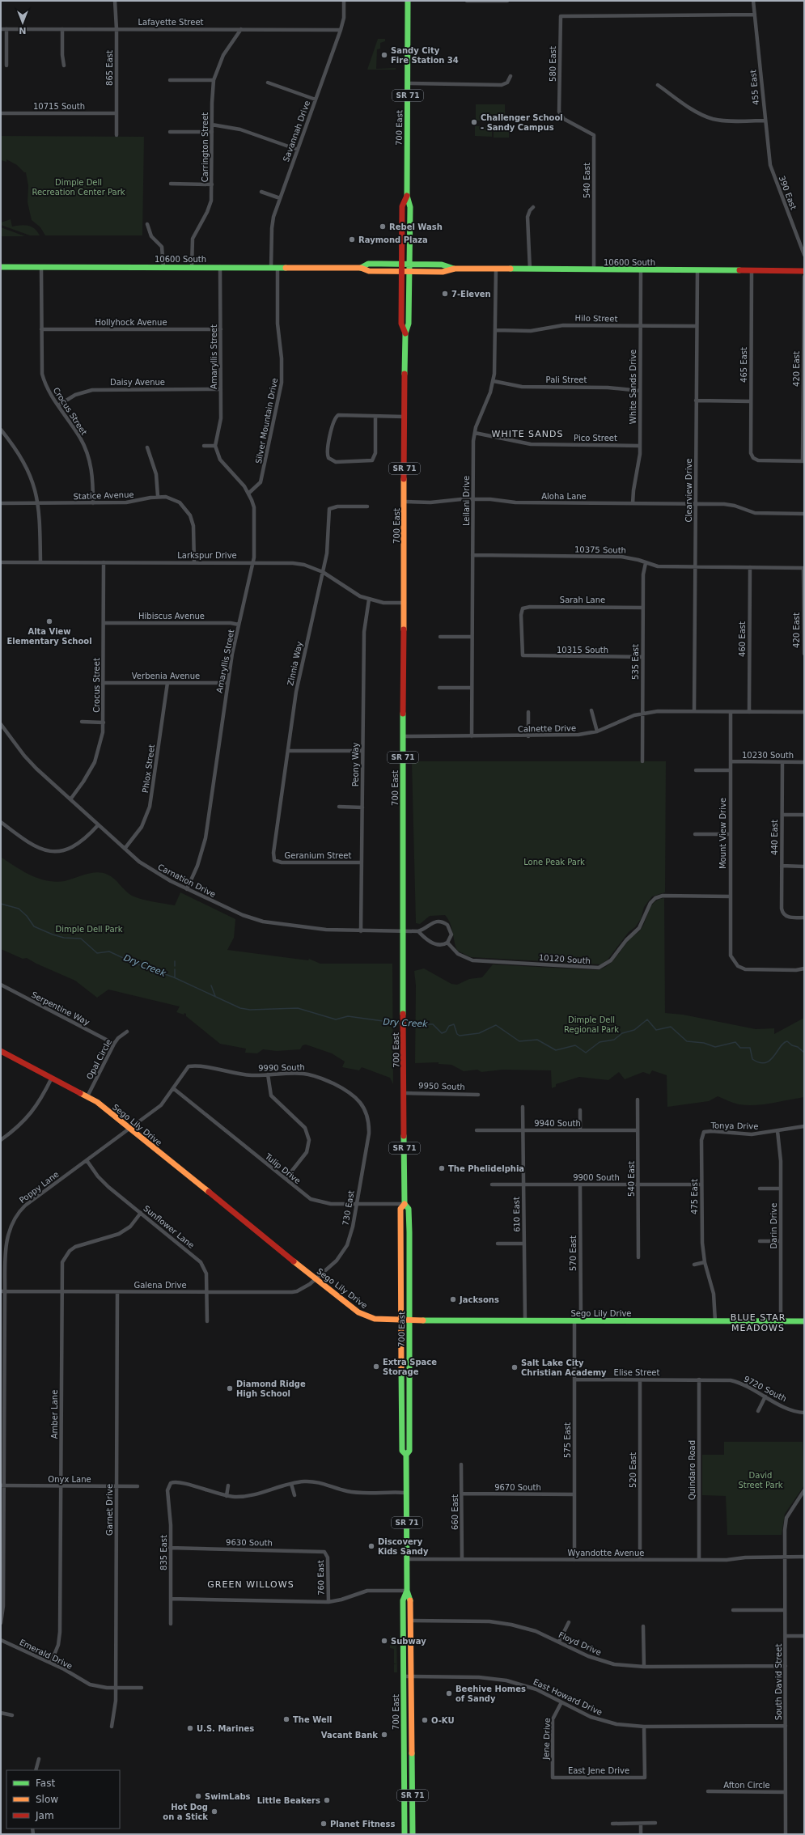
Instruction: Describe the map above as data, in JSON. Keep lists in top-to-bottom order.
{
  "streets": {
    "main road": [
      "SR 71",
      "700 East",
      "10600 South",
      "Sego Lily Drive"
    ],
    "street": [
      "Lafayette Street",
      "580 East",
      "865 East",
      "455 East",
      "10715 South",
      "Savannah Drive",
      "Carrington Street",
      "540 East",
      "390 East",
      "Hilo Street",
      "Hollyhock Avenue",
      "Amaryllis Street",
      "465 East",
      "420 East",
      "Pali Street",
      "Daisy Avenue",
      "White Sands Drive",
      "Crocus Street",
      "Silver Mountain Drive",
      "Pico Street",
      "Clearview Drive",
      "Statice Avenue",
      "Aloha Lane",
      "Leilani Drive",
      "10375 South",
      "Larkspur Drive",
      "Sarah Lane",
      "Hibiscus Avenue",
      "460 East",
      "10315 South",
      "535 East",
      "Zinnia Way",
      "Verbenia Avenue",
      "Calnette Drive",
      "10230 South",
      "Peony Way",
      "Phlox Street",
      "Mount View Drive",
      "440 East",
      "Geranium Street",
      "Carnation Drive",
      "10120 South",
      "Serpentine Way",
      "Opal Circle",
      "9990 South",
      "9950 South",
      "9940 South",
      "Tonya Drive",
      "Tulip Drive",
      "9900 South",
      "Poppy Lane",
      "475 East",
      "730 East",
      "610 East",
      "Darin Drive",
      "Sunflower Lane",
      "570 East",
      "Galena Drive",
      "Elise Street",
      "9720 South",
      "Amber Lane",
      "575 East",
      "520 East",
      "Quindaro Road",
      "Onyx Lane",
      "9670 South",
      "Garnet Drive",
      "660 East",
      "9630 South",
      "835 East",
      "Wyandotte Avenue",
      "760 East",
      "Floyd Drive",
      "Emerald Drive",
      "South David Street",
      "East Howard Drive",
      "Jene Drive",
      "East Jene Drive",
      "Afton Circle"
    ]
  },
  "crossings": [
    ["Lafayette Street", "865 East"],
    ["Lafayette Street", "Savannah Drive"],
    ["Lafayette Street", "Carrington Street"],
    ["580 East", "455 East"],
    ["580 East", "540 East"],
    ["865 East", "10715 South"],
    ["455 East", "390 East"],
    ["700 East", "10600 South"],
    ["700 East", "Aloha Lane"],
    ["700 East", "Larkspur Drive"],
    ["700 East", "Calnette Drive"],
    ["700 East", "Carnation Drive"],
    ["700 East", "9950 South"],
    ["700 East", "Sego Lily Drive"],
    ["700 East", "Tulip Drive"],
    ["700 East", "Wyandotte Avenue"],
    ["700 East", "Floyd Drive"],
    ["700 East", "East Howard Drive"],
    ["Savannah Drive", "10600 South"],
    ["Savannah Drive", "Silver Mountain Drive"],
    ["Carrington Street", "10600 South"],
    ["540 East", "10600 South"],
    ["540 East", "9940 South"],
    ["540 East", "9900 South"],
    ["10600 South", "Amaryllis Street"],
    ["10600 South", "465 East"],
    ["10600 South", "White Sands Drive"],
    ["10600 South", "Crocus Street"],
    ["10600 South", "Silver Mountain Drive"],
    ["10600 South", "Clearview Drive"],
    ["10600 South", "Leilani Drive"],
    ["Hilo Street", "White Sands Drive"],
    ["Hilo Street", "Clearview Drive"],
    ["Hilo Street", "Leilani Drive"],
    ["Hollyhock Avenue", "Amaryllis Street"],
    ["Hollyhock Avenue", "Crocus Street"],
    ["Amaryllis Street", "Daisy Avenue"],
    ["Amaryllis Street", "Silver Mountain Drive"],
    ["Amaryllis Street", "Larkspur Drive"],
    ["Amaryllis Street", "Hibiscus Avenue"],
    ["Amaryllis Street", "Verbenia Avenue"],
    ["Amaryllis Street", "Carnation Drive"],
    ["465 East", "420 East"],
    ["420 East", "10375 South"],
    ["Pali Street", "White Sands Drive"],
    ["Pali Street", "Leilani Drive"],
    ["Daisy Avenue", "Crocus Street"],
    ["White Sands Drive", "Pico Street"],
    ["White Sands Drive", "Aloha Lane"],
    ["Crocus Street", "Statice Avenue"],
    ["Crocus Street", "Larkspur Drive"],
    ["Crocus Street", "Hibiscus Avenue"],
    ["Crocus Street", "Verbenia Avenue"],
    ["Crocus Street", "Carnation Drive"],
    ["Pico Street", "Leilani Drive"],
    ["Clearview Drive", "Aloha Lane"],
    ["Clearview Drive", "10375 South"],
    ["Clearview Drive", "Calnette Drive"],
    ["Statice Avenue", "Larkspur Drive"],
    ["Aloha Lane", "Leilani Drive"],
    ["Leilani Drive", "10375 South"],
    ["Leilani Drive", "Calnette Drive"],
    ["10375 South", "460 East"],
    ["10375 South", "535 East"],
    ["Larkspur Drive", "Zinnia Way"],
    ["Larkspur Drive", "Peony Way"],
    ["Sarah Lane", "10315 South"],
    ["Sarah Lane", "535 East"],
    ["460 East", "Calnette Drive"],
    ["10315 South", "535 East"],
    ["535 East", "Calnette Drive"],
    ["Zinnia Way", "Geranium Street"],
    ["Verbenia Avenue", "Phlox Street"],
    ["Calnette Drive", "Mount View Drive"],
    ["10230 South", "Mount View Drive"],
    ["10230 South", "440 East"],
    ["Peony Way", "Geranium Street"],
    ["Peony Way", "Carnation Drive"],
    ["Phlox Street", "Carnation Drive"],
    ["Mount View Drive", "10120 South"],
    ["Serpentine Way", "Opal Circle"],
    ["Opal Circle", "Sego Lily Drive"],
    ["9990 South", "Poppy Lane"],
    ["9990 South", "730 East"],
    ["9940 South", "610 East"],
    ["Sego Lily Drive", "Poppy Lane"],
    ["Sego Lily Drive", "475 East"],
    ["Sego Lily Drive", "730 East"],
    ["Sego Lily Drive", "610 East"],
    ["Sego Lily Drive", "Darin Drive"],
    ["Sego Lily Drive", "570 East"],
    ["Sego Lily Drive", "Galena Drive"],
    ["Sego Lily Drive", "575 East"],
    ["Tonya Drive", "475 East"],
    ["Tonya Drive", "Darin Drive"],
    ["Tulip Drive", "Poppy Lane"],
    ["Tulip Drive", "730 East"],
    ["9900 South", "475 East"],
    ["9900 South", "610 East"],
    ["9900 South", "570 East"],
    ["Poppy Lane", "Sunflower Lane"],
    ["Poppy Lane", "Galena Drive"],
    ["Poppy Lane", "Onyx Lane"],
    ["730 East", "Galena Drive"],
    ["Sunflower Lane", "Galena Drive"],
    ["Sunflower Lane", "Amber Lane"],
    ["570 East", "575 East"],
    ["Galena Drive", "Amber Lane"],
    ["Galena Drive", "Garnet Drive"],
    ["Elise Street", "9720 South"],
    ["Elise Street", "575 East"],
    ["Elise Street", "520 East"],
    ["Elise Street", "Quindaro Road"],
    ["9720 South", "Quindaro Road"],
    ["Amber Lane", "Onyx Lane"],
    ["Amber Lane", "Emerald Drive"],
    ["575 East", "9670 South"],
    ["575 East", "Wyandotte Avenue"],
    ["520 East", "Wyandotte Avenue"],
    ["Quindaro Road", "Wyandotte Avenue"],
    ["Onyx Lane", "Garnet Drive"],
    ["9670 South", "660 East"],
    ["Garnet Drive", "Emerald Drive"],
    ["660 East", "Wyandotte Avenue"],
    ["9630 South", "835 East"],
    ["9630 South", "760 East"],
    ["Wyandotte Avenue", "South David Street"],
    ["Floyd Drive", "South David Street"],
    ["South David Street", "East Howard Drive"],
    ["South David Street", "Afton Circle"],
    ["East Howard Drive", "Jene Drive"],
    ["East Howard Drive", "East Jene Drive"],
    ["Jene Drive", "East Jene Drive"]
  ],
  "districts": ["WHITE SANDS", "BLUE STAR MEADOWS", "GREEN WILLOWS"],
  "water": ["Dry Creek"],
  "parks": [
    "Dimple Dell Recreation Center Park",
    "Lone Peak Park",
    "Dimple Dell Park",
    "Dimple Dell Regional Park",
    "David Street Park"
  ],
  "places": [
    "Sandy City Fire Station 34",
    "Challenger School - Sandy Campus",
    "Rebel Wash",
    "Raymond Plaza",
    "7-Eleven",
    "Alta View Elementary School",
    "The Phelidelphia",
    "Jacksons",
    "Extra Space Storage",
    "Salt Lake City Christian Academy",
    "Diamond Ridge High School",
    "Discovery Kids Sandy",
    "Subway",
    "Beehive Homes of Sandy",
    "The Well",
    "O-KU",
    "U.S. Marines",
    "Vacant Bank",
    "SwimLabs",
    "Little Beakers",
    "Hot Dog on a Stick",
    "Planet Fitness"
  ],
  "legend": ["Fast", "Slow", "Jam"],
  "north": "bottom"
}
